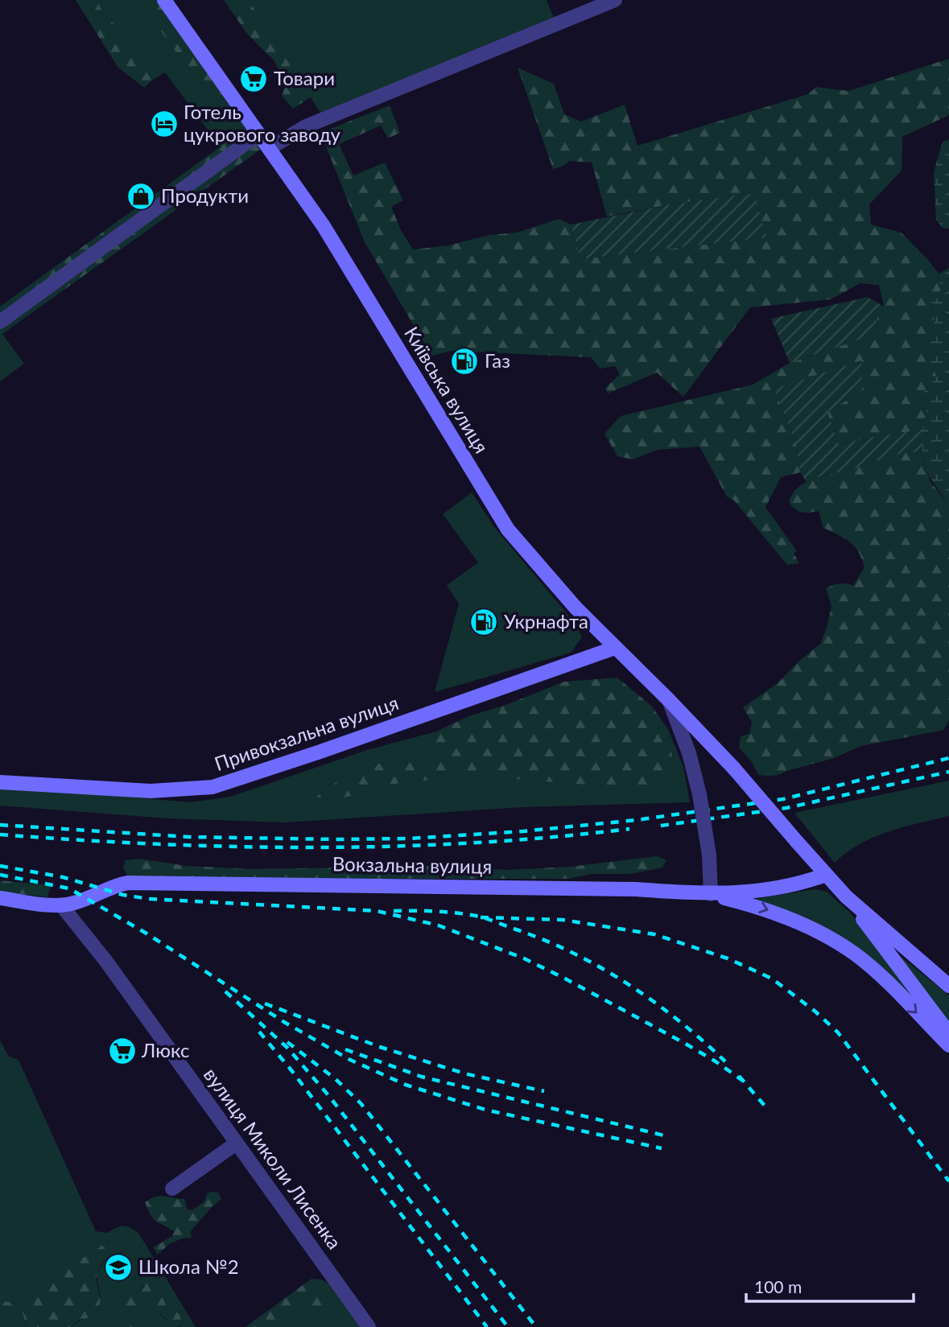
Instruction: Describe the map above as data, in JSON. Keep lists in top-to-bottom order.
{
  "streets": {
    "street": [
      "Київська вулиця",
      "Привокзальна вулиця",
      "Вокзальна вулиця",
      "вулиця Миколи Лисенка"
    ]
  },
  "crossings": [
    ["Київська вулиця", "Привокзальна вулиця"],
    ["Київська вулиця", "Вокзальна вулиця"],
    ["Вокзальна вулиця", "вулиця Миколи Лисенка"]
  ],
  "places": {
    "supermarket": ["Товари", "Люкс"],
    "hotel": ["Готель цукрового заводу"],
    "shop": ["Продукти"],
    "fuel station": ["Газ", "Укрнафта"],
    "school or university": ["Школа №2"]
  },
  "scale_bar": "100 m"
}
